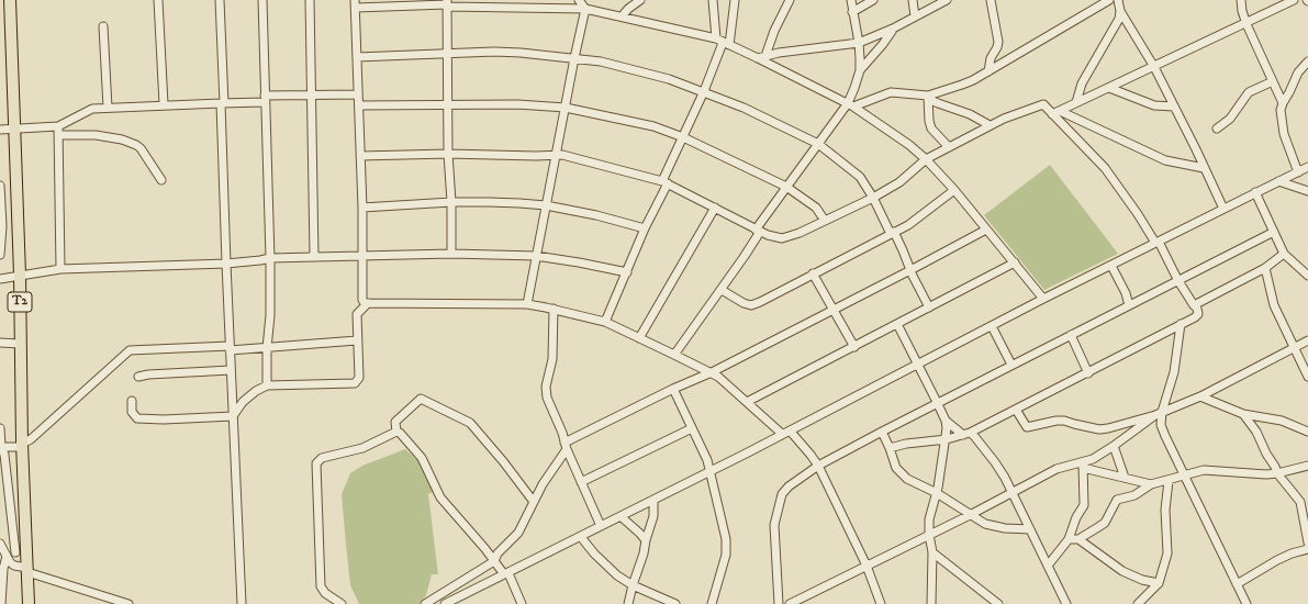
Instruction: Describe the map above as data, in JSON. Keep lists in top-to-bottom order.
{
  "streets": {
    "highway": ["T2"]
  }
}
